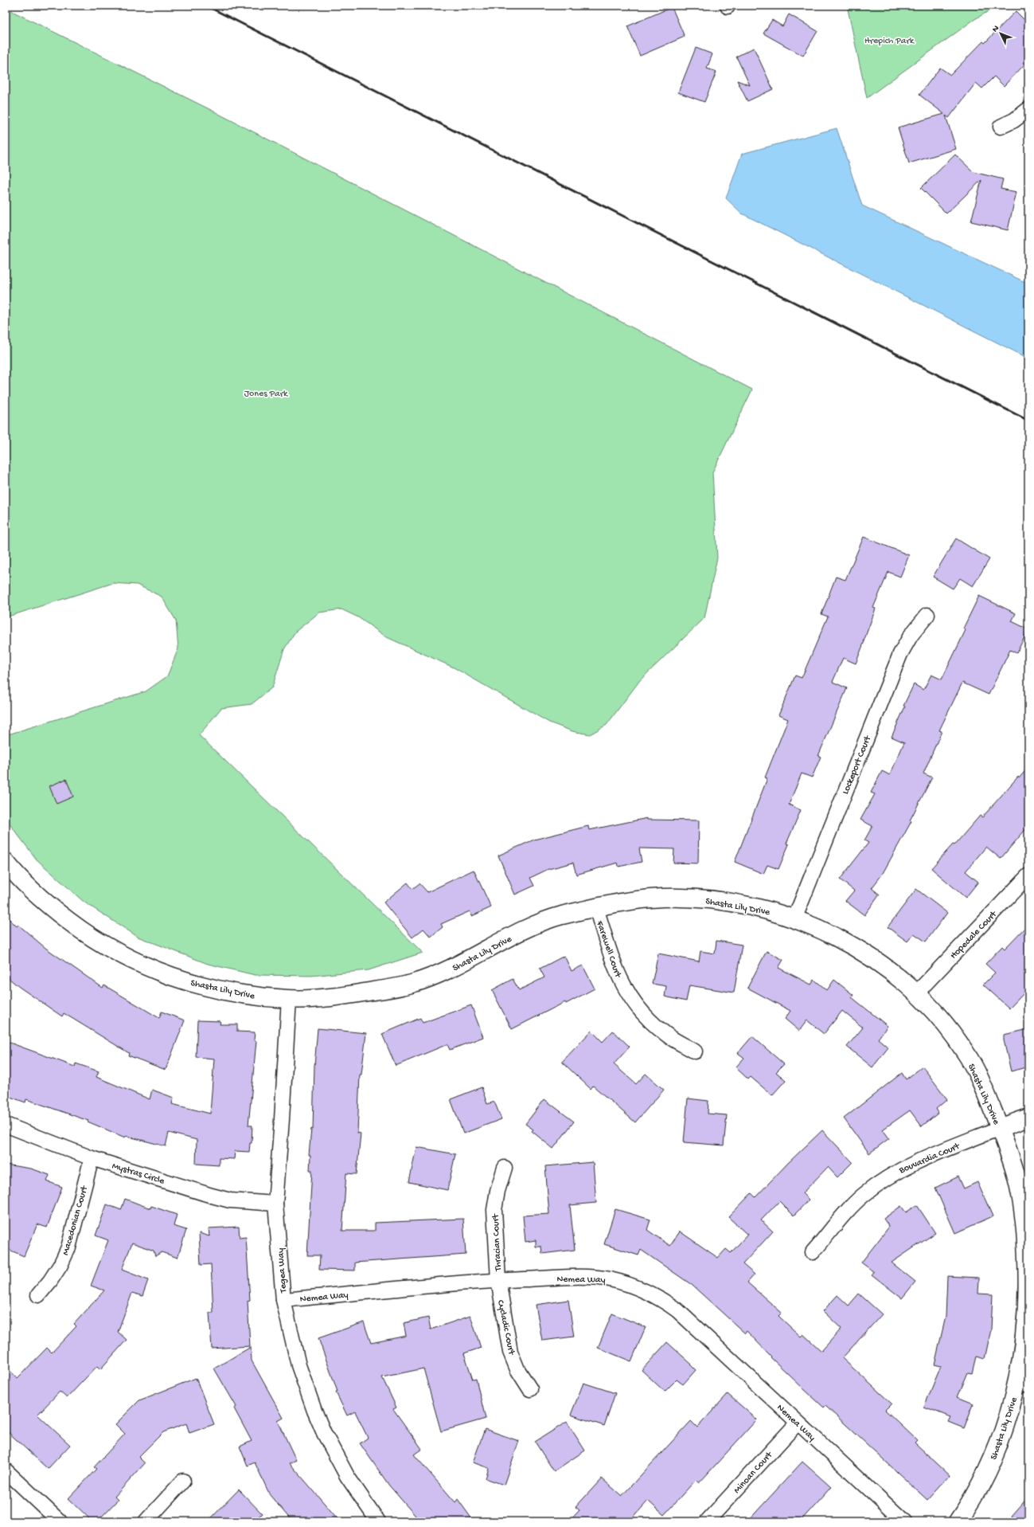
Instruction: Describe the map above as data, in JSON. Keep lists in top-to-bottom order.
{
  "streets": {
    "street": [
      "Lockeport Court",
      "Shasta Lily Drive",
      "Hopedale Court",
      "Farewell Court",
      "Bouvardia Court",
      "Mystras Circle",
      "Macedonian Court",
      "Thracian Court",
      "Tegea Way",
      "Nemea Way",
      "Cycladic Court",
      "Minoan Court"
    ]
  },
  "crossings": [
    ["Lockeport Court", "Shasta Lily Drive"],
    ["Shasta Lily Drive", "Hopedale Court"],
    ["Shasta Lily Drive", "Farewell Court"],
    ["Shasta Lily Drive", "Bouvardia Court"],
    ["Shasta Lily Drive", "Tegea Way"],
    ["Mystras Circle", "Macedonian Court"],
    ["Mystras Circle", "Tegea Way"],
    ["Thracian Court", "Nemea Way"],
    ["Thracian Court", "Cycladic Court"],
    ["Tegea Way", "Nemea Way"],
    ["Nemea Way", "Cycladic Court"],
    ["Nemea Way", "Minoan Court"]
  ],
  "parks": ["Hrepich Park", "Jones Park"],
  "north": "top left"
}
